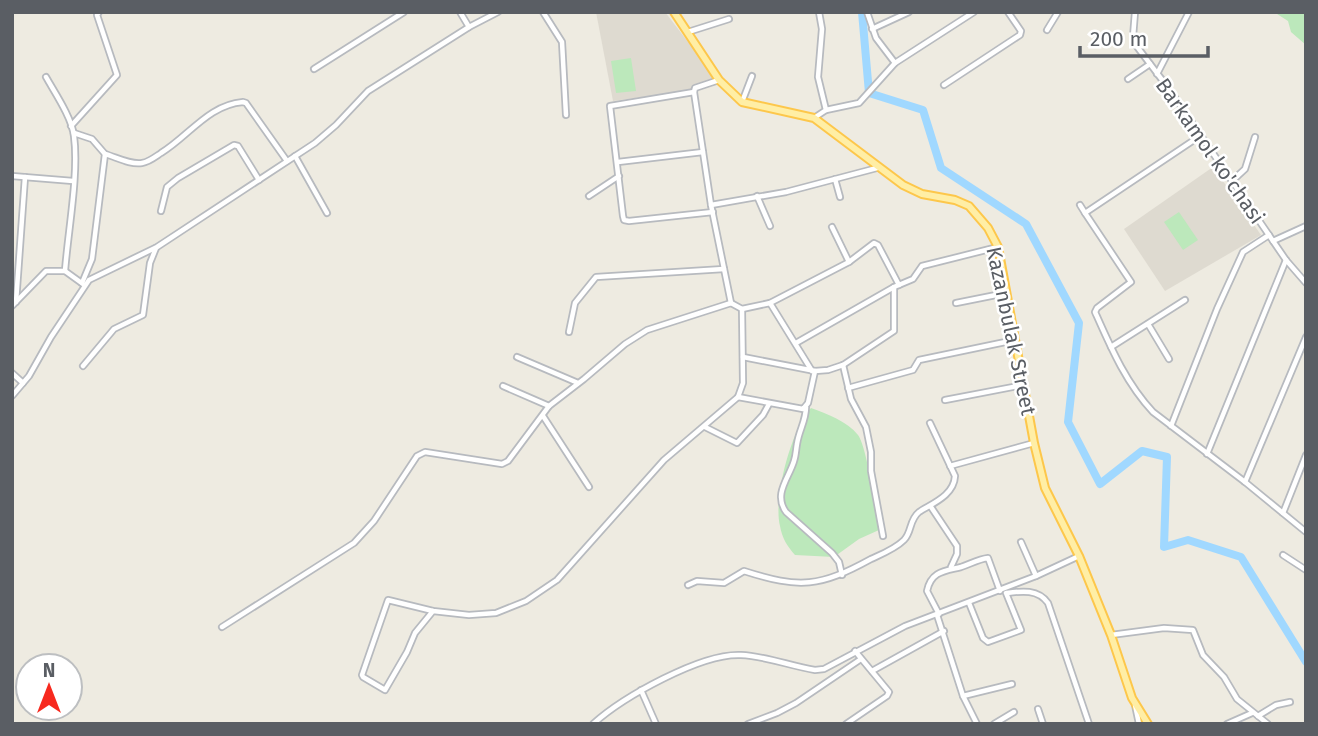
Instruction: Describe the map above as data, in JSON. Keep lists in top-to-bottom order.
{
  "streets": {
    "main road": ["Kazanbulak Street"],
    "street": ["Barkamol ko'chasi"]
  },
  "scale_bar": "200 m",
  "north": "top"
}
